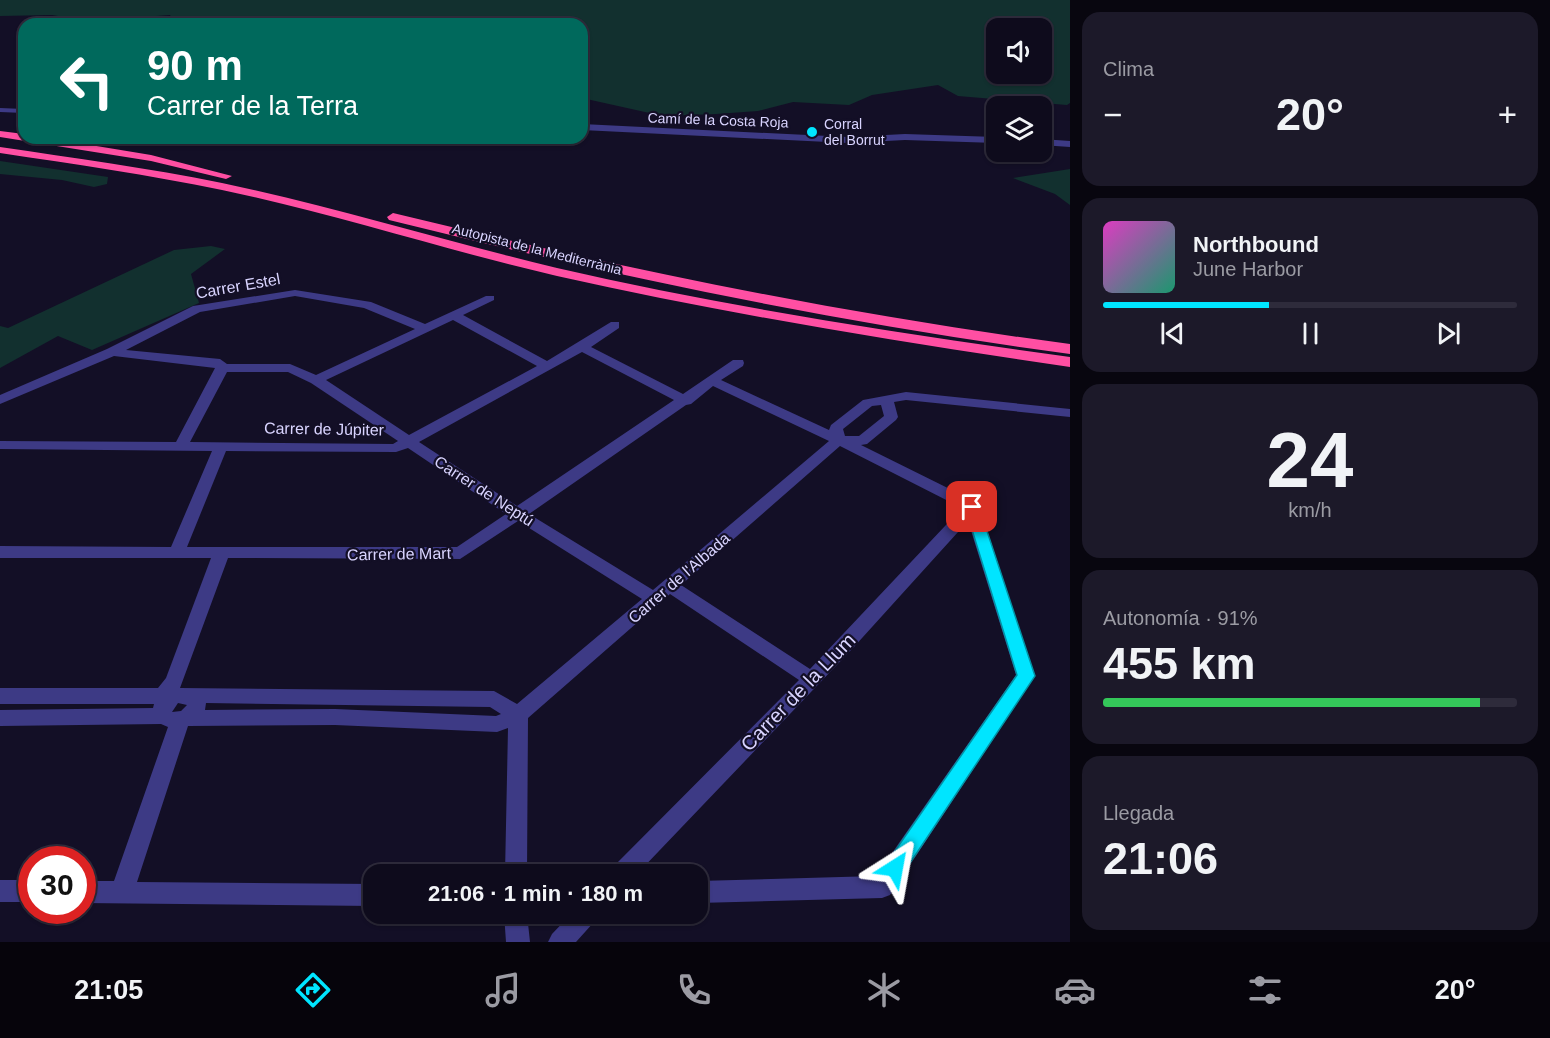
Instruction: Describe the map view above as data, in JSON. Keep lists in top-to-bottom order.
{
  "streets": {
    "highway": ["Autopista de la Mediterrània"],
    "street": [
      "Camí de la Costa Roja",
      "Carrer Estel",
      "Carrer de Júpiter",
      "Carrer de Neptú",
      "Carrer de Mart",
      "Carrer de l'Albada",
      "Carrer de la Llum"
    ]
  },
  "crossings": [
    ["Carrer Estel", "Carrer de Neptú"],
    ["Carrer de Júpiter", "Carrer de Neptú"],
    ["Carrer de Neptú", "Carrer de Mart"],
    ["Carrer de Neptú", "Carrer de l'Albada"]
  ],
  "places": ["Corral del Borrut"],
  "page": {
    "tile": [
      "Clima",
      ["24", "km/h"],
      ["Autonomía · 91%", "455 km"],
      ["Llegada", "21:06"]
    ],
    "turn": ["90 m", "Carrer de la Terra"],
    "heat": ["−", "20°", "+"],
    "song": ["Northbound", "June Harbor"],
    "limit": "30",
    "trip": "21:06 · 1 min · 180 m",
    "tabs": ["21:05", "20°"]
  }
}
